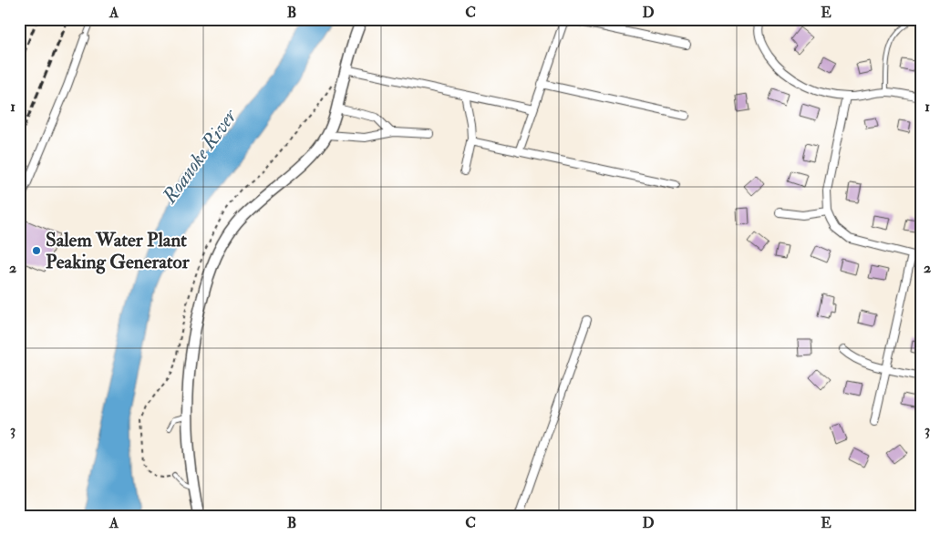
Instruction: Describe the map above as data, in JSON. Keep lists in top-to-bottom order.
{
  "water": ["Roanoke River"],
  "places": ["Salem Water Plant Peaking Generator"],
  "grid": {
    "columns": [
      "A",
      "B",
      "C",
      "D",
      "E"
    ],
    "rows": ["1", "2", "3"]
  }
}
